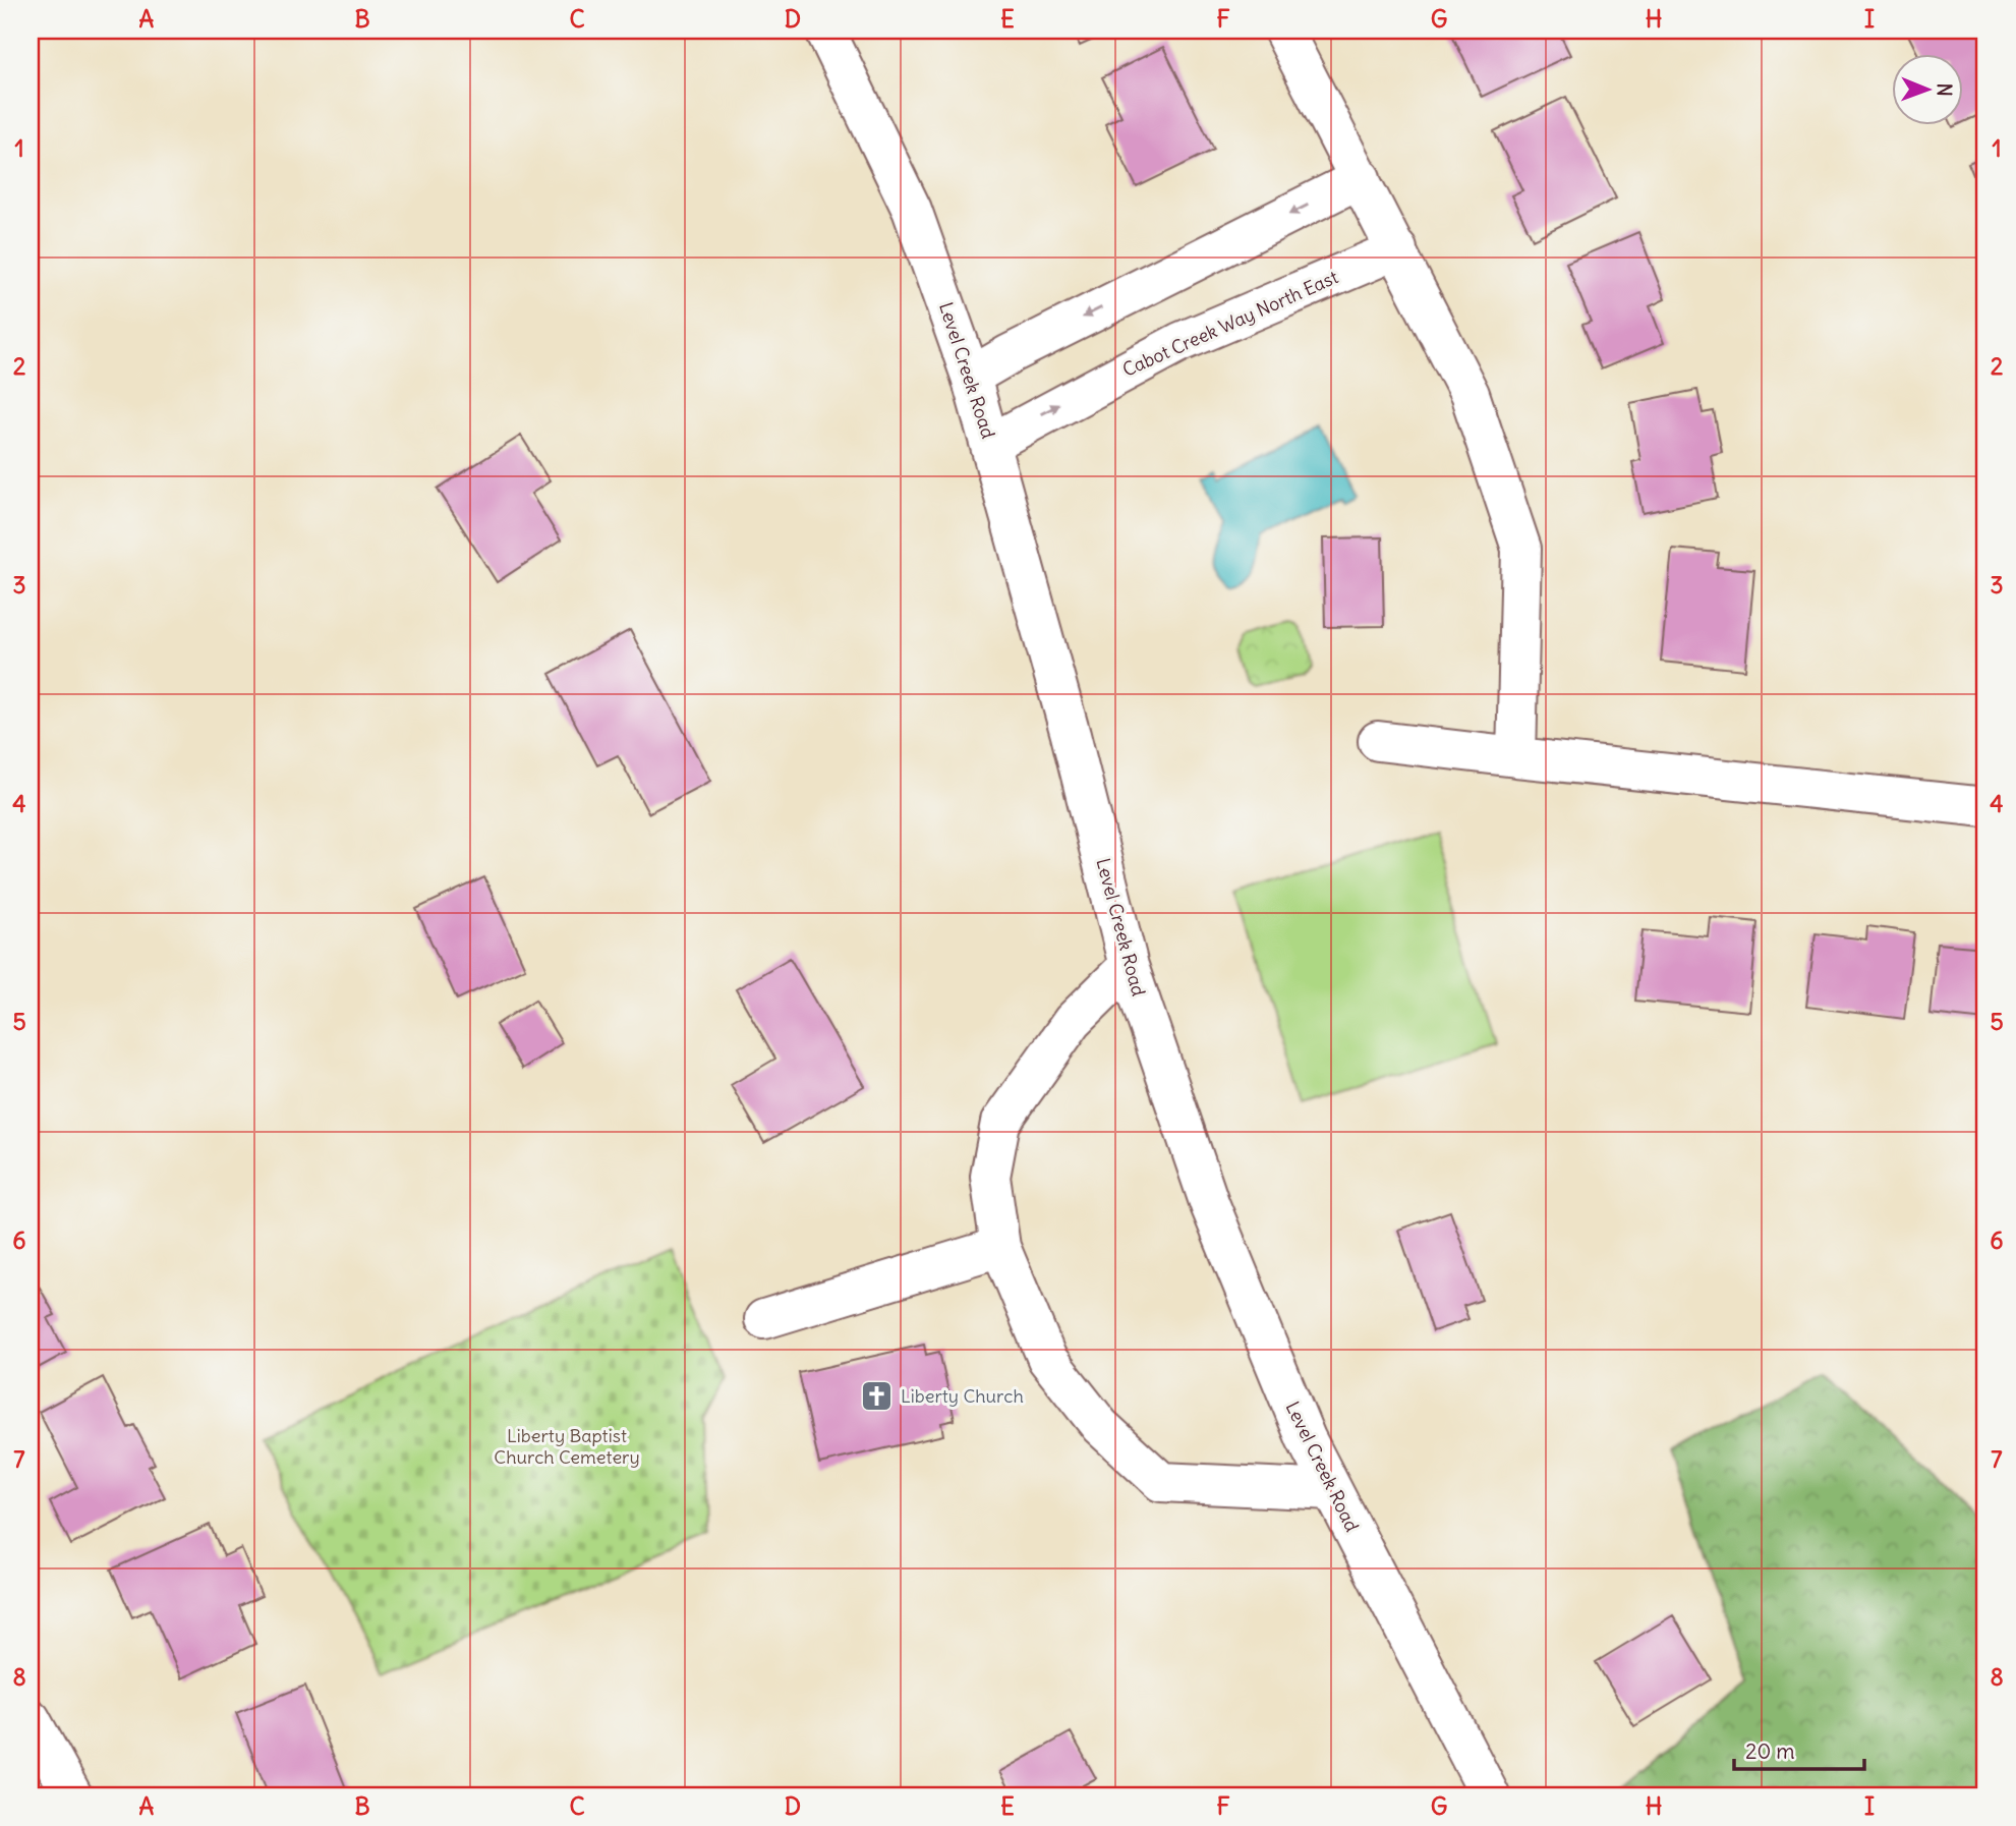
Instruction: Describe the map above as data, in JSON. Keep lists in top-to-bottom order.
{
  "streets": {
    "street": ["Cabot Creek Way North East", "Level Creek Road"]
  },
  "crossings": [
    ["Cabot Creek Way North East", "Level Creek Road"]
  ],
  "parks": ["Liberty Baptist Church Cemetery"],
  "places": {
    "church": ["Liberty Church"]
  },
  "scale_bar": "20 m",
  "north": "right",
  "grid": {
    "columns": [
      "A",
      "B",
      "C",
      "D",
      "E",
      "F",
      "G",
      "H",
      "I"
    ],
    "rows": [
      "1",
      "2",
      "3",
      "4",
      "5",
      "6",
      "7",
      "8"
    ]
  }
}
